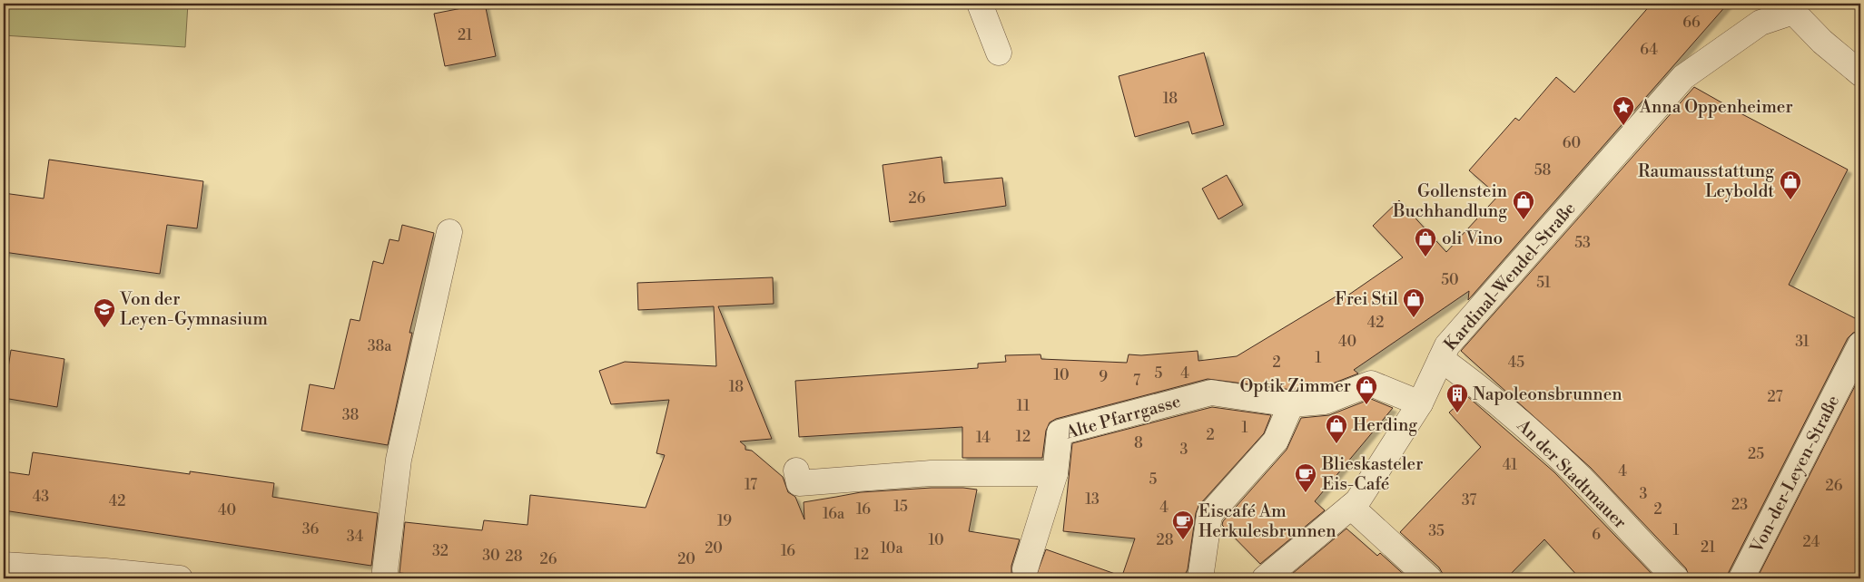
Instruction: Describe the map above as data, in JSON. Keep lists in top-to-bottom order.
{
  "streets": {
    "street": [
      "Kardinal-Wendel-Straße",
      "Alte Pfarrgasse",
      "An der Stadtmauer",
      "Von-der-Leyen-Straße"
    ]
  },
  "crossings": [
    ["Kardinal-Wendel-Straße", "Alte Pfarrgasse"],
    ["Kardinal-Wendel-Straße", "An der Stadtmauer"]
  ],
  "places": {
    "place": ["Anna Oppenheimer"],
    "shop": [
      "Raumausstattung Leyboldt",
      "Gollenstein Buchhandlung",
      "oli Vino",
      "Frei Stil",
      "Optik Zimmer",
      "Herding"
    ],
    "school or university": ["Von der Leyen-Gymnasium"],
    "building": ["Napoleonsbrunnen"],
    "cafe": ["Blieskasteler Eis-Café", "Eiscafé Am Herkulesbrunnen"]
  },
  "house_numbers": [
    "66",
    "21",
    "64",
    "18",
    "60",
    "58",
    "26",
    "53",
    "50",
    "51",
    "42",
    "40",
    "31",
    "38a",
    "1",
    "2",
    "45",
    "5",
    "4",
    "10",
    "9",
    "7",
    "18",
    "27",
    "11",
    "38",
    "1",
    "2",
    "12",
    "14",
    "8",
    "3",
    "25",
    "41",
    "4",
    "5",
    "17",
    "26",
    "3",
    "43",
    "13",
    "37",
    "42",
    "23",
    "15",
    "4",
    "16",
    "2",
    "40",
    "16a",
    "19",
    "36",
    "1",
    "35",
    "6",
    "34",
    "10",
    "28",
    "24",
    "21",
    "20",
    "10a",
    "32",
    "16",
    "12",
    "30",
    "28",
    "26",
    "20"
  ]
}
